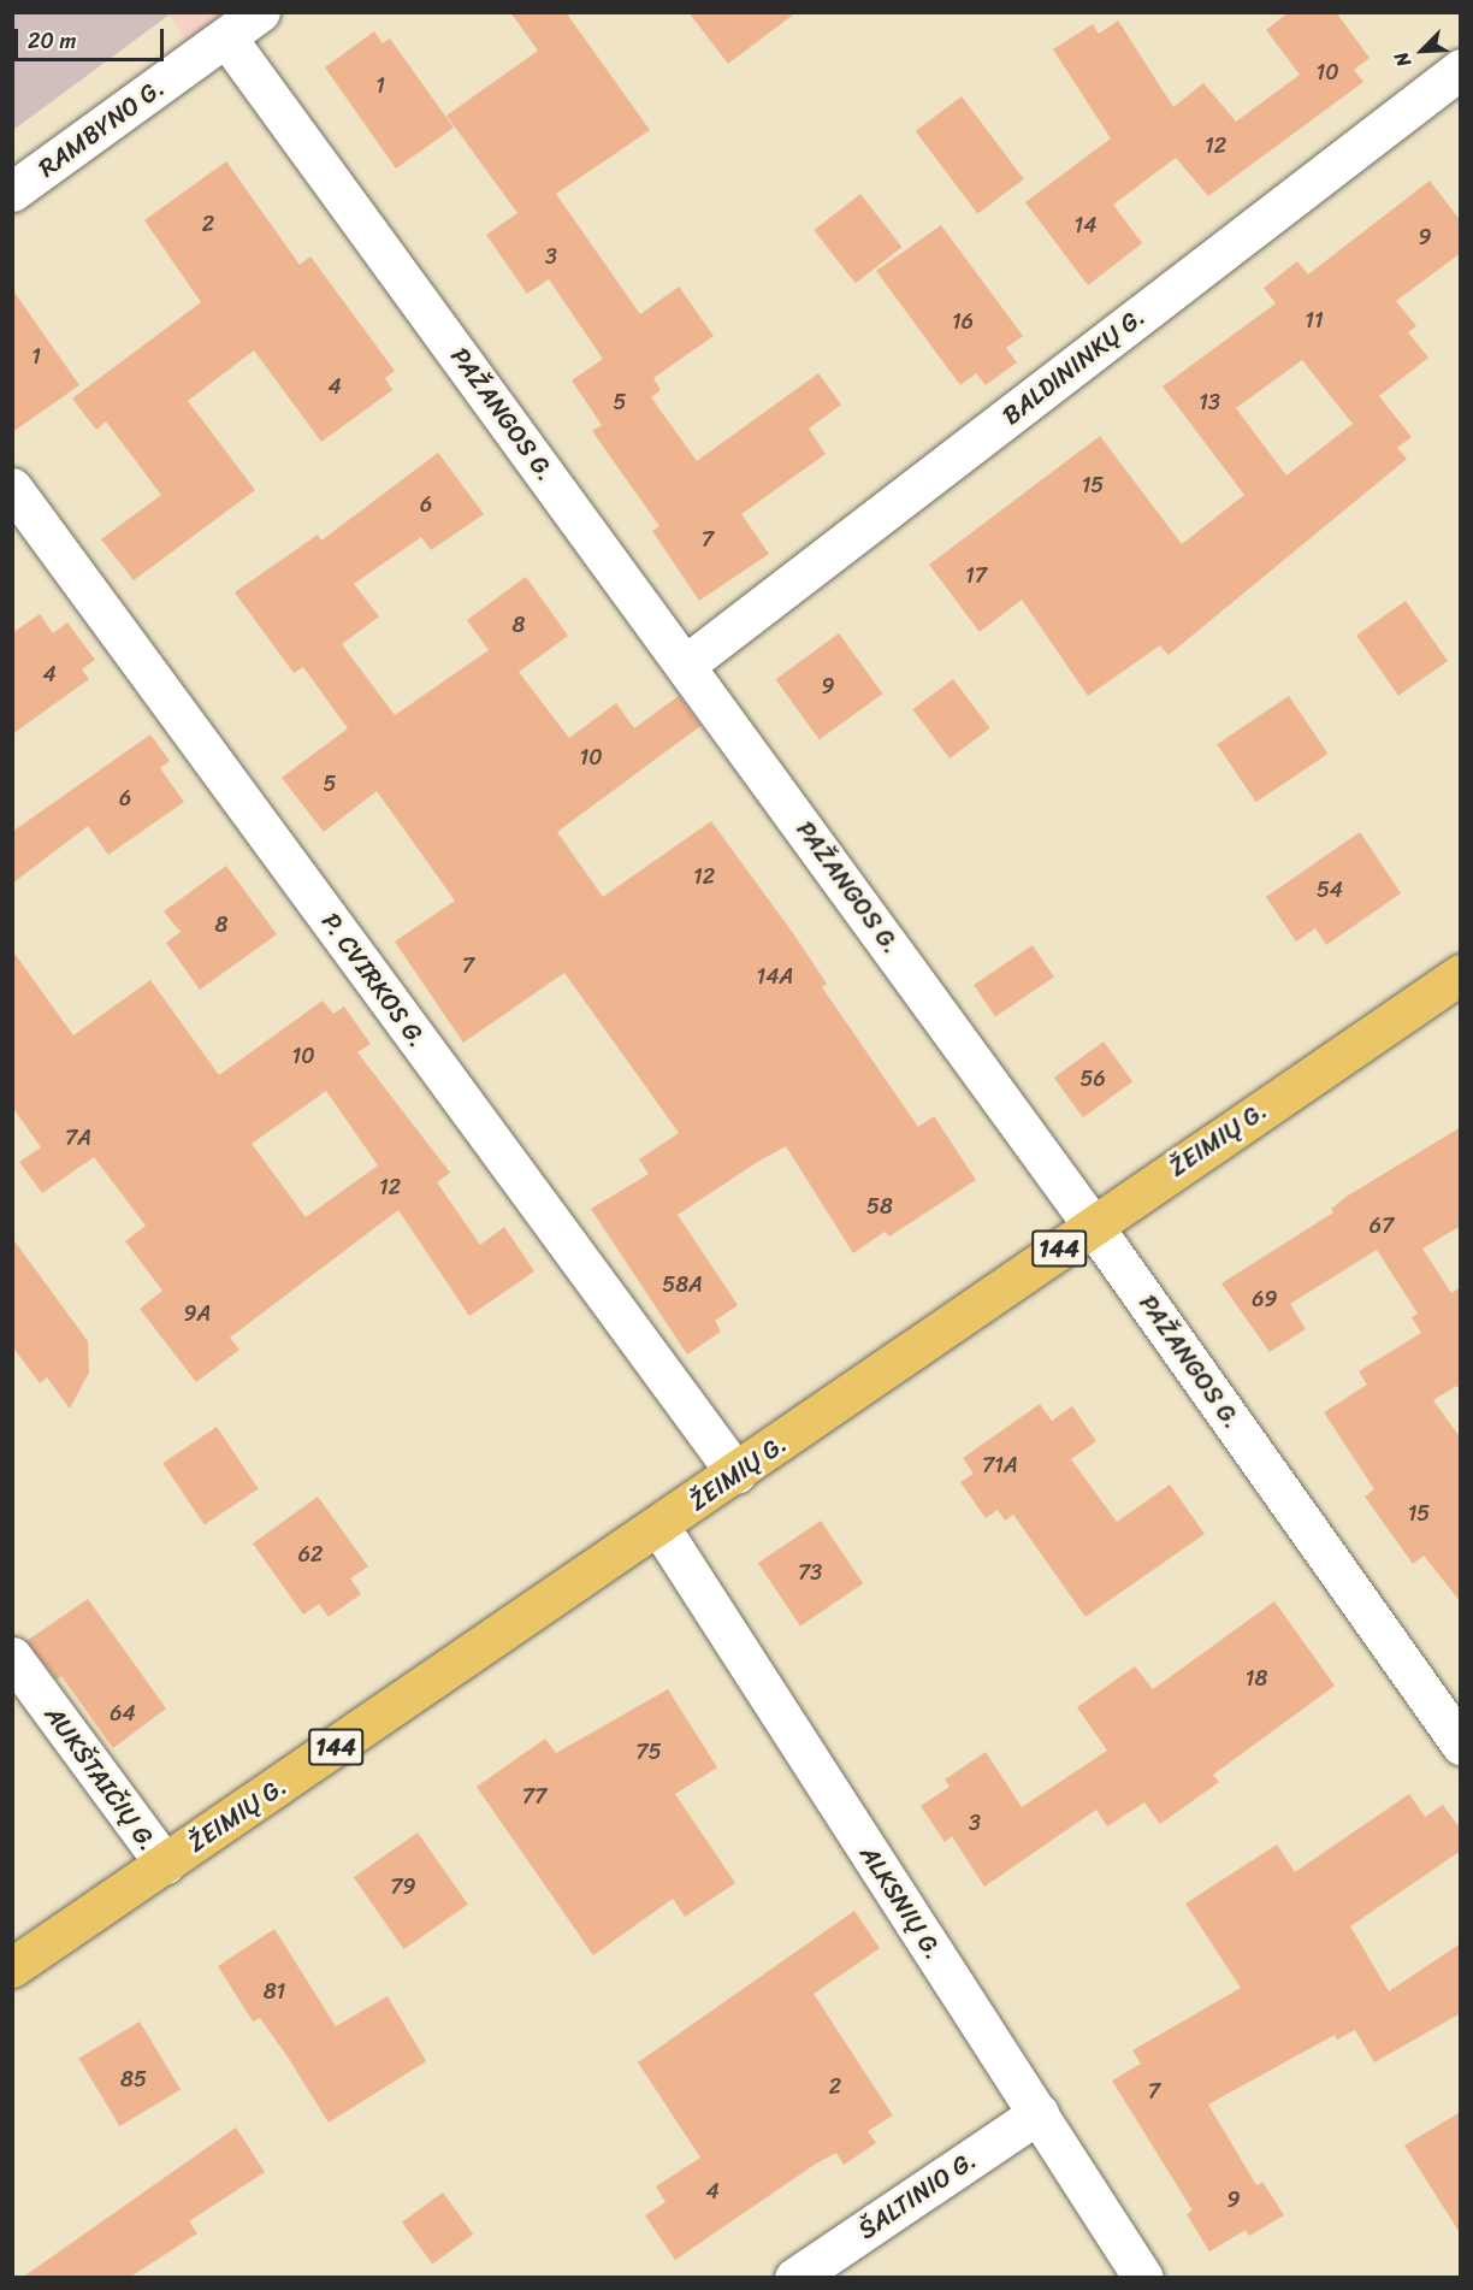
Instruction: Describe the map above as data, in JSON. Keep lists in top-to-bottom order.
{
  "streets": {
    "main road": ["ŽEIMIŲ G.", "144"],
    "street": [
      "RAMBYNO G.",
      "BALDININKŲ G.",
      "PAŽANGOS G.",
      "P. CVIRKOS G.",
      "AUKŠTAIČIŲ G.",
      "ALKSNIŲ G.",
      "ŠALTINIO G."
    ]
  },
  "crossings": [
    ["RAMBYNO G.", "PAŽANGOS G."],
    ["BALDININKŲ G.", "PAŽANGOS G."],
    ["PAŽANGOS G.", "ŽEIMIŲ G."],
    ["P. CVIRKOS G.", "ŽEIMIŲ G."],
    ["ŽEIMIŲ G.", "AUKŠTAIČIŲ G."],
    ["ŽEIMIŲ G.", "ALKSNIŲ G."],
    ["ALKSNIŲ G.", "ŠALTINIO G."]
  ],
  "house_numbers": [
    "10",
    "1",
    "12",
    "2",
    "14",
    "9",
    "3",
    "11",
    "16",
    "1",
    "4",
    "5",
    "13",
    "15",
    "6",
    "7",
    "17",
    "8",
    "4",
    "9",
    "10",
    "5",
    "6",
    "12",
    "54",
    "8",
    "7",
    "14A",
    "10",
    "56",
    "7A",
    "12",
    "58",
    "67",
    "58A",
    "69",
    "9A",
    "71A",
    "15",
    "62",
    "73",
    "18",
    "64",
    "75",
    "77",
    "3",
    "79",
    "81",
    "85",
    "2",
    "7",
    "4",
    "9"
  ],
  "scale_bar": "20 m",
  "north": "bottom left"
}
